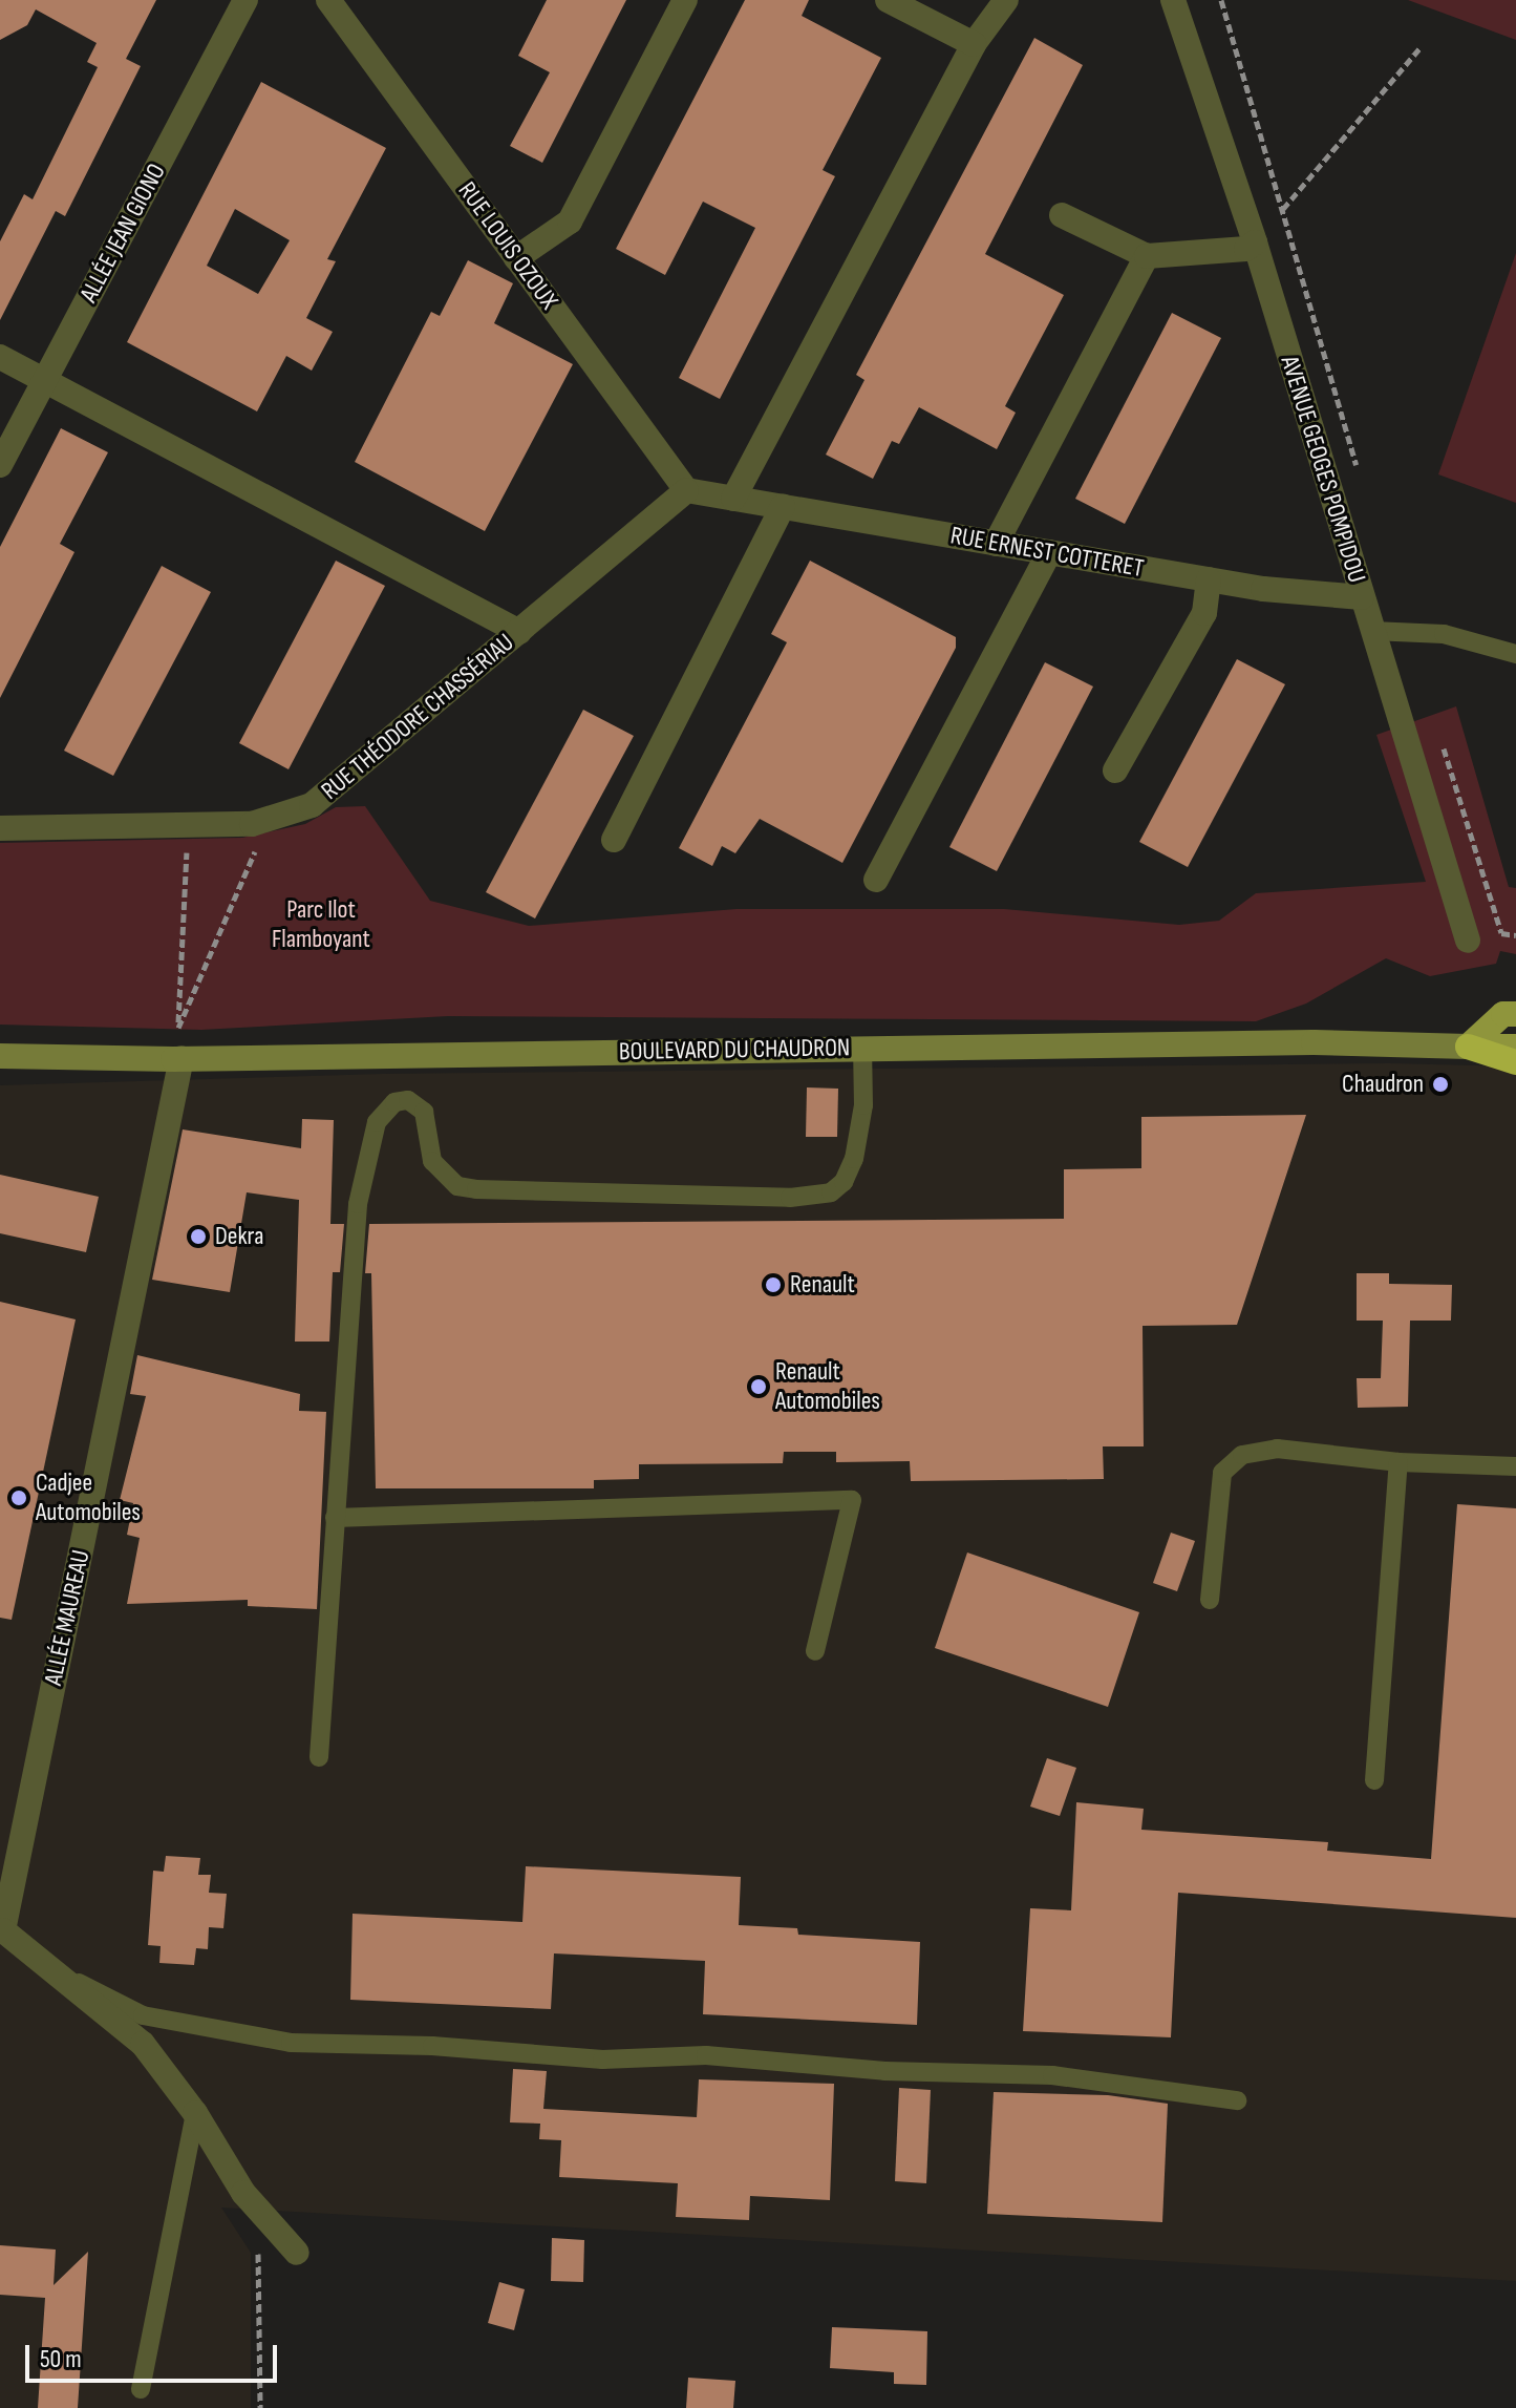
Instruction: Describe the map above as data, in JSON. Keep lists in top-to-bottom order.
{
  "streets": {
    "main road": ["BOULEVARD DU CHAUDRON"],
    "street": [
      "ALLÉE JEAN GIONO",
      "RUE LOUIS OZOUX",
      "AVENUE GEOGES POMPIDOU",
      "RUE ERNEST COTTERET",
      "RUE THÉODORE CHASSÉRIAU",
      "ALLÉE MAUREAU"
    ]
  },
  "crossings": [
    ["RUE LOUIS OZOUX", "RUE ERNEST COTTERET"],
    ["RUE LOUIS OZOUX", "RUE THÉODORE CHASSÉRIAU"],
    ["AVENUE GEOGES POMPIDOU", "RUE ERNEST COTTERET"],
    ["RUE ERNEST COTTERET", "RUE THÉODORE CHASSÉRIAU"],
    ["BOULEVARD DU CHAUDRON", "ALLÉE MAUREAU"]
  ],
  "parks": ["Parc Ilot Flamboyant"],
  "places": [
    "Chaudron",
    "Dekra",
    "Renault",
    "Renault Automobiles",
    "Cadjee Automobiles"
  ],
  "scale_bar": "50 m"
}
